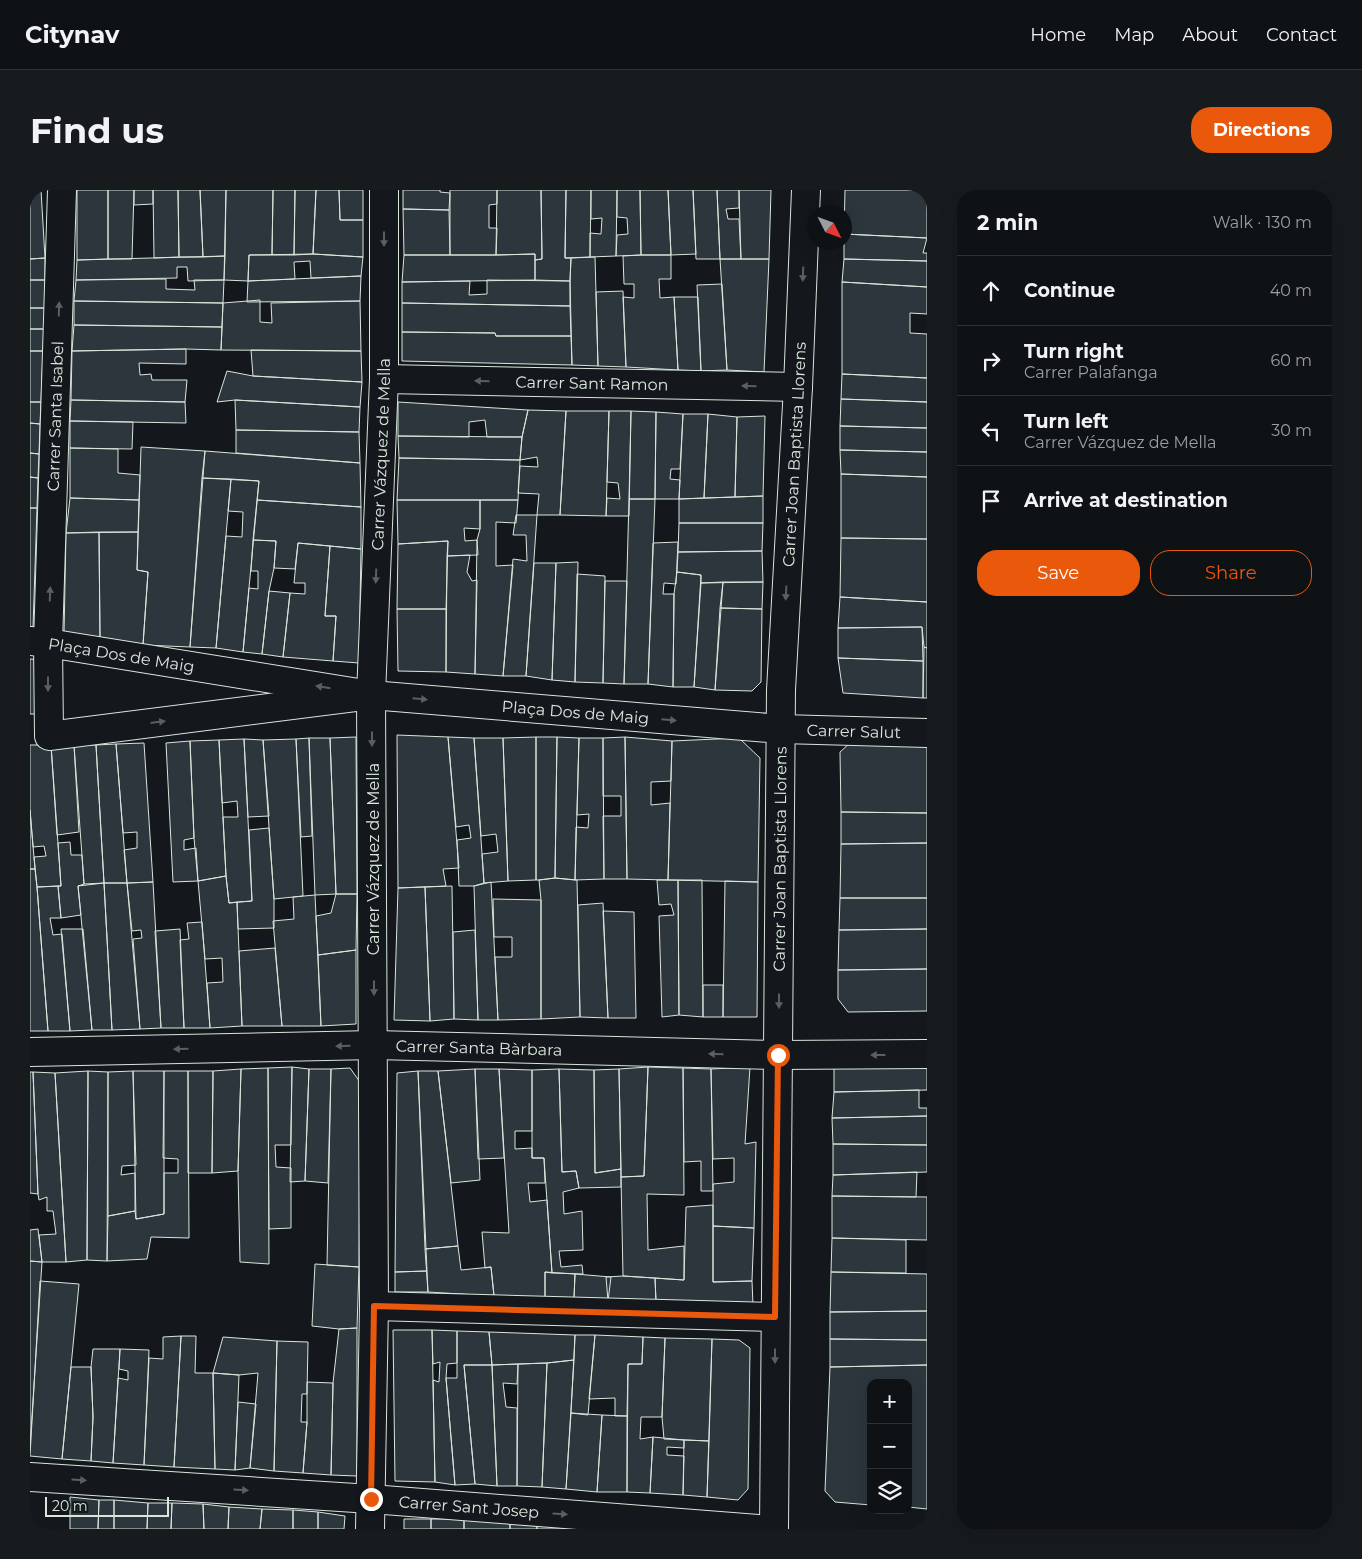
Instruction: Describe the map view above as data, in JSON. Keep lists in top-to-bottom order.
{
  "streets": {
    "street": [
      "Carrer Sant Ramon",
      "Carrer Santa Isabel",
      "Carrer Vázquez de Mella",
      "Carrer Joan Baptista Llorens",
      "Plaça Dos de Maig",
      "Carrer Salut",
      "Carrer Santa Bàrbara",
      "Carrer Sant Josep"
    ]
  },
  "crossings": [
    ["Carrer Sant Ramon", "Carrer Vázquez de Mella"],
    ["Carrer Sant Ramon", "Carrer Joan Baptista Llorens"],
    ["Carrer Santa Isabel", "Plaça Dos de Maig"],
    ["Carrer Vázquez de Mella", "Plaça Dos de Maig"],
    ["Carrer Vázquez de Mella", "Carrer Santa Bàrbara"],
    ["Carrer Vázquez de Mella", "Carrer Sant Josep"],
    ["Carrer Joan Baptista Llorens", "Plaça Dos de Maig"],
    ["Carrer Joan Baptista Llorens", "Carrer Salut"],
    ["Carrer Joan Baptista Llorens", "Carrer Santa Bàrbara"],
    ["Plaça Dos de Maig", "Carrer Salut"]
  ],
  "one_way": [
    "Carrer Sant Ramon",
    "Carrer Santa Isabel",
    "Carrer Vázquez de Mella",
    "Carrer Joan Baptista Llorens",
    "Carrer Santa Bàrbara"
  ],
  "scale_bar": "20 m",
  "north": "bottom right",
  "page": {
    "header": "Citynav",
    "nav": [
      "Home",
      "Map",
      "About",
      "Contact"
    ],
    "buttons": [
      "Directions",
      ["Save", "Share"]
    ],
    "title": "Find us",
    "heading": ["2 min", "Walk · 130 m"],
    "list": [
      ["Continue", "40 m"],
      ["Turn right", "Carrer Palafanga", "60 m"],
      ["Turn left", "Carrer Vázquez de Mella", "30 m"],
      "Arrive at destination"
    ],
    "map_buttons": ["+", "−"],
    "scale": "20 m"
  }
}
